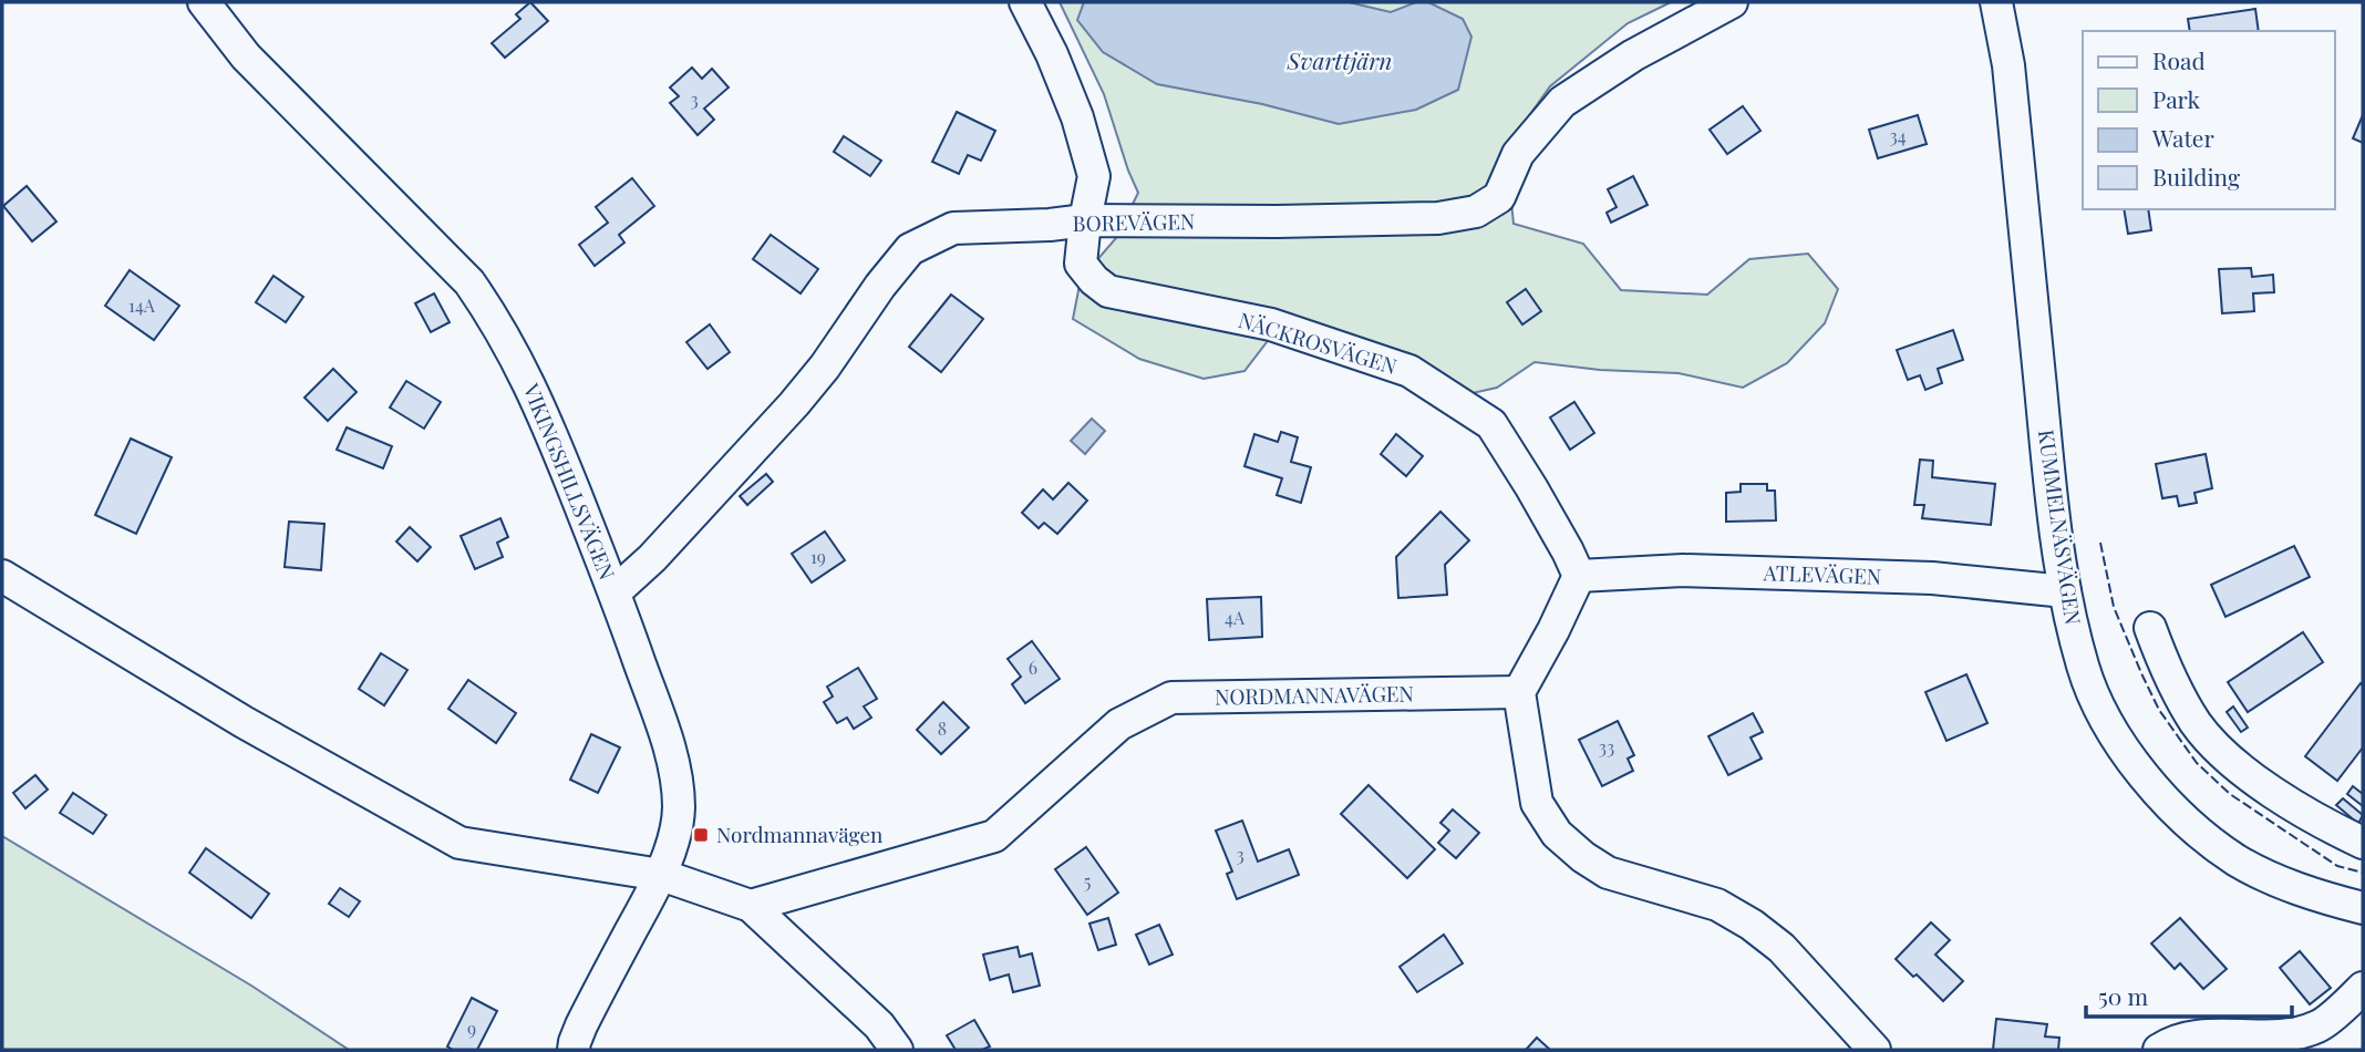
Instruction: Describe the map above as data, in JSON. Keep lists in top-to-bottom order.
{
  "streets": {
    "street": [
      "BOREVÄGEN",
      "NÄCKROSVÄGEN",
      "VIKINGSHILLSVÄGEN",
      "KUMMELNÄSVÄGEN",
      "ATLEVÄGEN",
      "NORDMANNAVÄGEN"
    ]
  },
  "crossings": [
    ["BOREVÄGEN", "NÄCKROSVÄGEN"],
    ["BOREVÄGEN", "VIKINGSHILLSVÄGEN"],
    ["NÄCKROSVÄGEN", "ATLEVÄGEN"],
    ["KUMMELNÄSVÄGEN", "ATLEVÄGEN"]
  ],
  "water": ["Svarttjärn"],
  "places": {
    "transit": ["Nordmannavägen"]
  },
  "house_numbers": [
    "3",
    "34",
    "14A",
    "19",
    "4A",
    "6",
    "8",
    "33",
    "3",
    "5",
    "9"
  ],
  "legend": [
    "Road",
    "Park",
    "Water",
    "Building"
  ],
  "scale_bar": "50 m"
}
